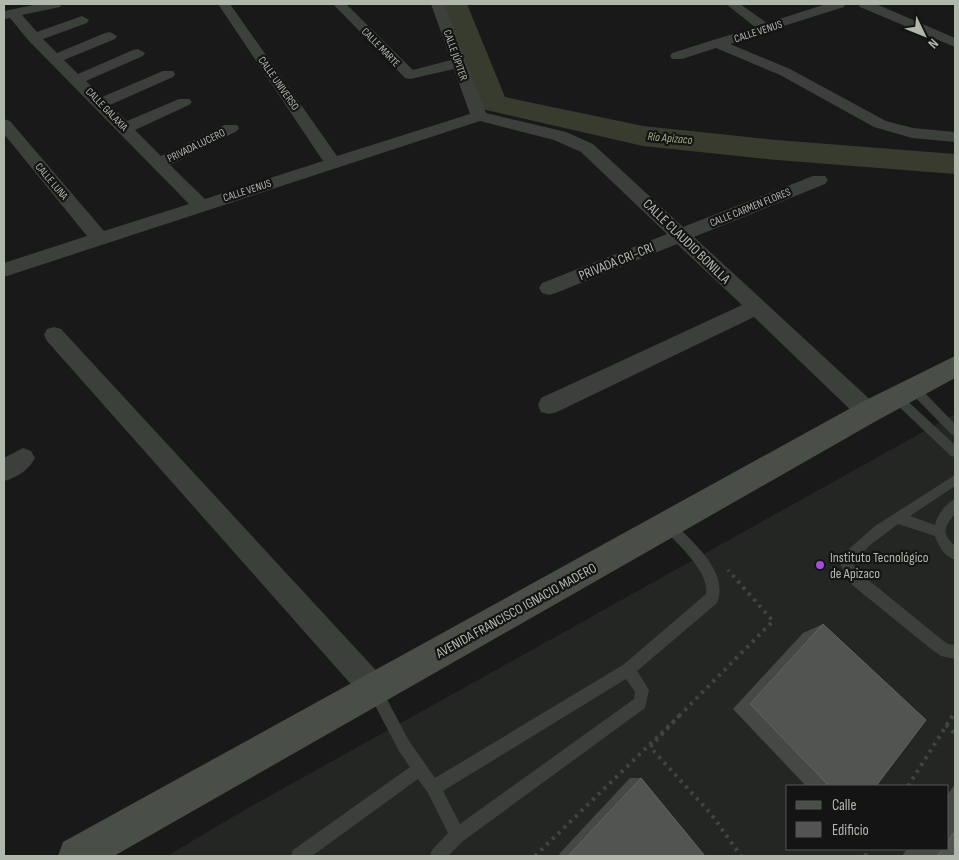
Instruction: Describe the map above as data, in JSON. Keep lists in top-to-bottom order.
{
  "streets": {
    "main road": ["AVENIDA FRANCISCO IGNACIO MADERO"],
    "street": [
      "CALLE VENUS",
      "CALLE MARTE",
      "CALLE JÚPITER",
      "CALLE UNIVERSO",
      "CALLE GALAXIA",
      "PRIVADA LUCERO",
      "CALLE LUNA",
      "CALLE CARMEN FLORES",
      "CALLE CLAUDIO BONILLA",
      "PRIVADA CRI-CRI"
    ]
  },
  "crossings": [
    ["CALLE VENUS", "CALLE JÚPITER"],
    ["CALLE VENUS", "CALLE UNIVERSO"],
    ["CALLE VENUS", "CALLE GALAXIA"],
    ["CALLE VENUS", "CALLE LUNA"],
    ["CALLE VENUS", "CALLE CLAUDIO BONILLA"],
    ["CALLE MARTE", "CALLE JÚPITER"],
    ["CALLE JÚPITER", "CALLE CLAUDIO BONILLA"],
    ["CALLE GALAXIA", "PRIVADA LUCERO"],
    ["CALLE CARMEN FLORES", "CALLE CLAUDIO BONILLA"],
    ["CALLE CARMEN FLORES", "PRIVADA CRI-CRI"],
    ["CALLE CLAUDIO BONILLA", "PRIVADA CRI-CRI"],
    ["CALLE CLAUDIO BONILLA", "AVENIDA FRANCISCO IGNACIO MADERO"]
  ],
  "water": ["Río Apizaco"],
  "places": ["Instituto Tecnológico de Apizaco"],
  "legend": ["Calle", "Edificio"],
  "north": "bottom right"
}
